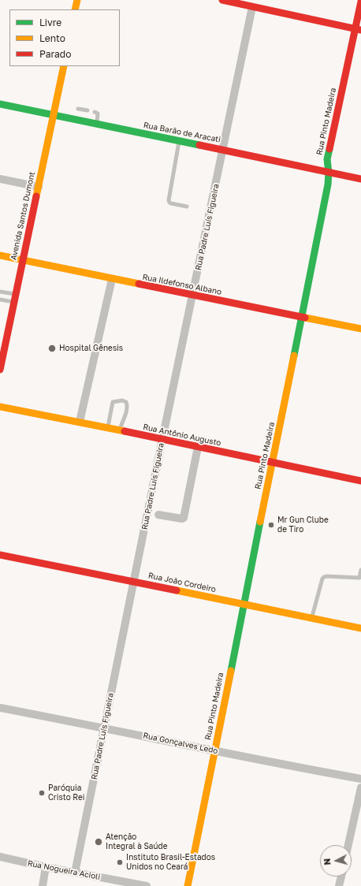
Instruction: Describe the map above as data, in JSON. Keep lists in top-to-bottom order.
{
  "streets": {
    "street": [
      "Rua Pinto Madeira",
      "Rua Barão de Aracati",
      "Avenida Santos Dumont",
      "Rua Padre Luís Figueira",
      "Rua Ildefonso Albano",
      "Rua Antônio Augusto",
      "Rua João Cordeiro",
      "Rua Gonçalves Ledo",
      "Rua Nogueira Acioli"
    ]
  },
  "crossings": [
    ["Rua Pinto Madeira", "Rua Barão de Aracati"],
    ["Rua Pinto Madeira", "Rua Ildefonso Albano"],
    ["Rua Pinto Madeira", "Rua Antônio Augusto"],
    ["Rua Pinto Madeira", "Rua João Cordeiro"],
    ["Rua Pinto Madeira", "Rua Gonçalves Ledo"],
    ["Rua Barão de Aracati", "Avenida Santos Dumont"],
    ["Rua Barão de Aracati", "Rua Padre Luís Figueira"],
    ["Avenida Santos Dumont", "Rua Ildefonso Albano"],
    ["Rua Padre Luís Figueira", "Rua Ildefonso Albano"],
    ["Rua Padre Luís Figueira", "Rua Antônio Augusto"],
    ["Rua Padre Luís Figueira", "Rua João Cordeiro"],
    ["Rua Padre Luís Figueira", "Rua Gonçalves Ledo"],
    ["Rua Padre Luís Figueira", "Rua Nogueira Acioli"]
  ],
  "places": [
    "Hospital Gênesis",
    "Mr Gun Clube de Tiro",
    "Paróquia Cristo Rei",
    "Atenção Integral à Saúde",
    "Instituto Brasil-Estados Unidos no Ceará"
  ],
  "legend": ["Livre", "Lento", "Parado"],
  "north": "left"
}
